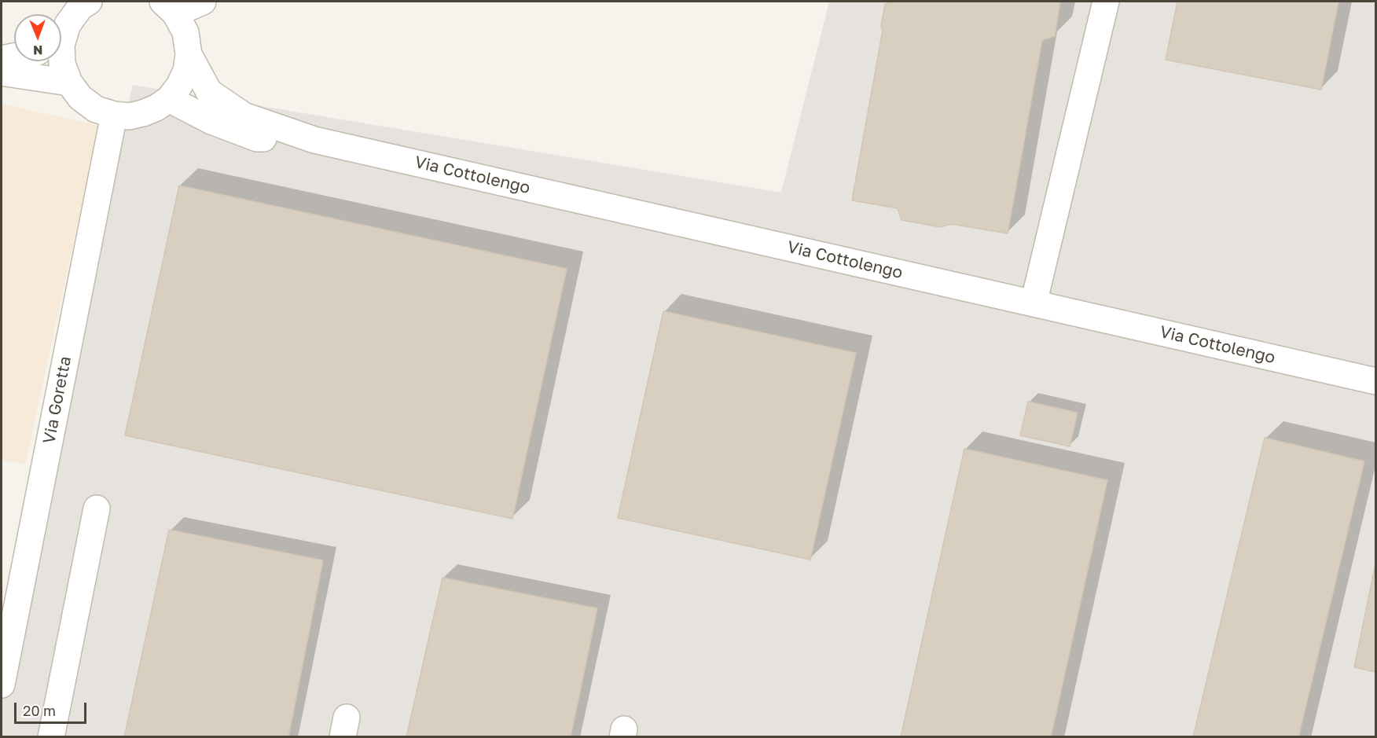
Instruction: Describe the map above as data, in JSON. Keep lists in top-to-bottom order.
{
  "streets": {
    "street": ["Via Cottolengo", "Via Goretta"]
  },
  "scale_bar": "20 m",
  "north": "bottom"
}
